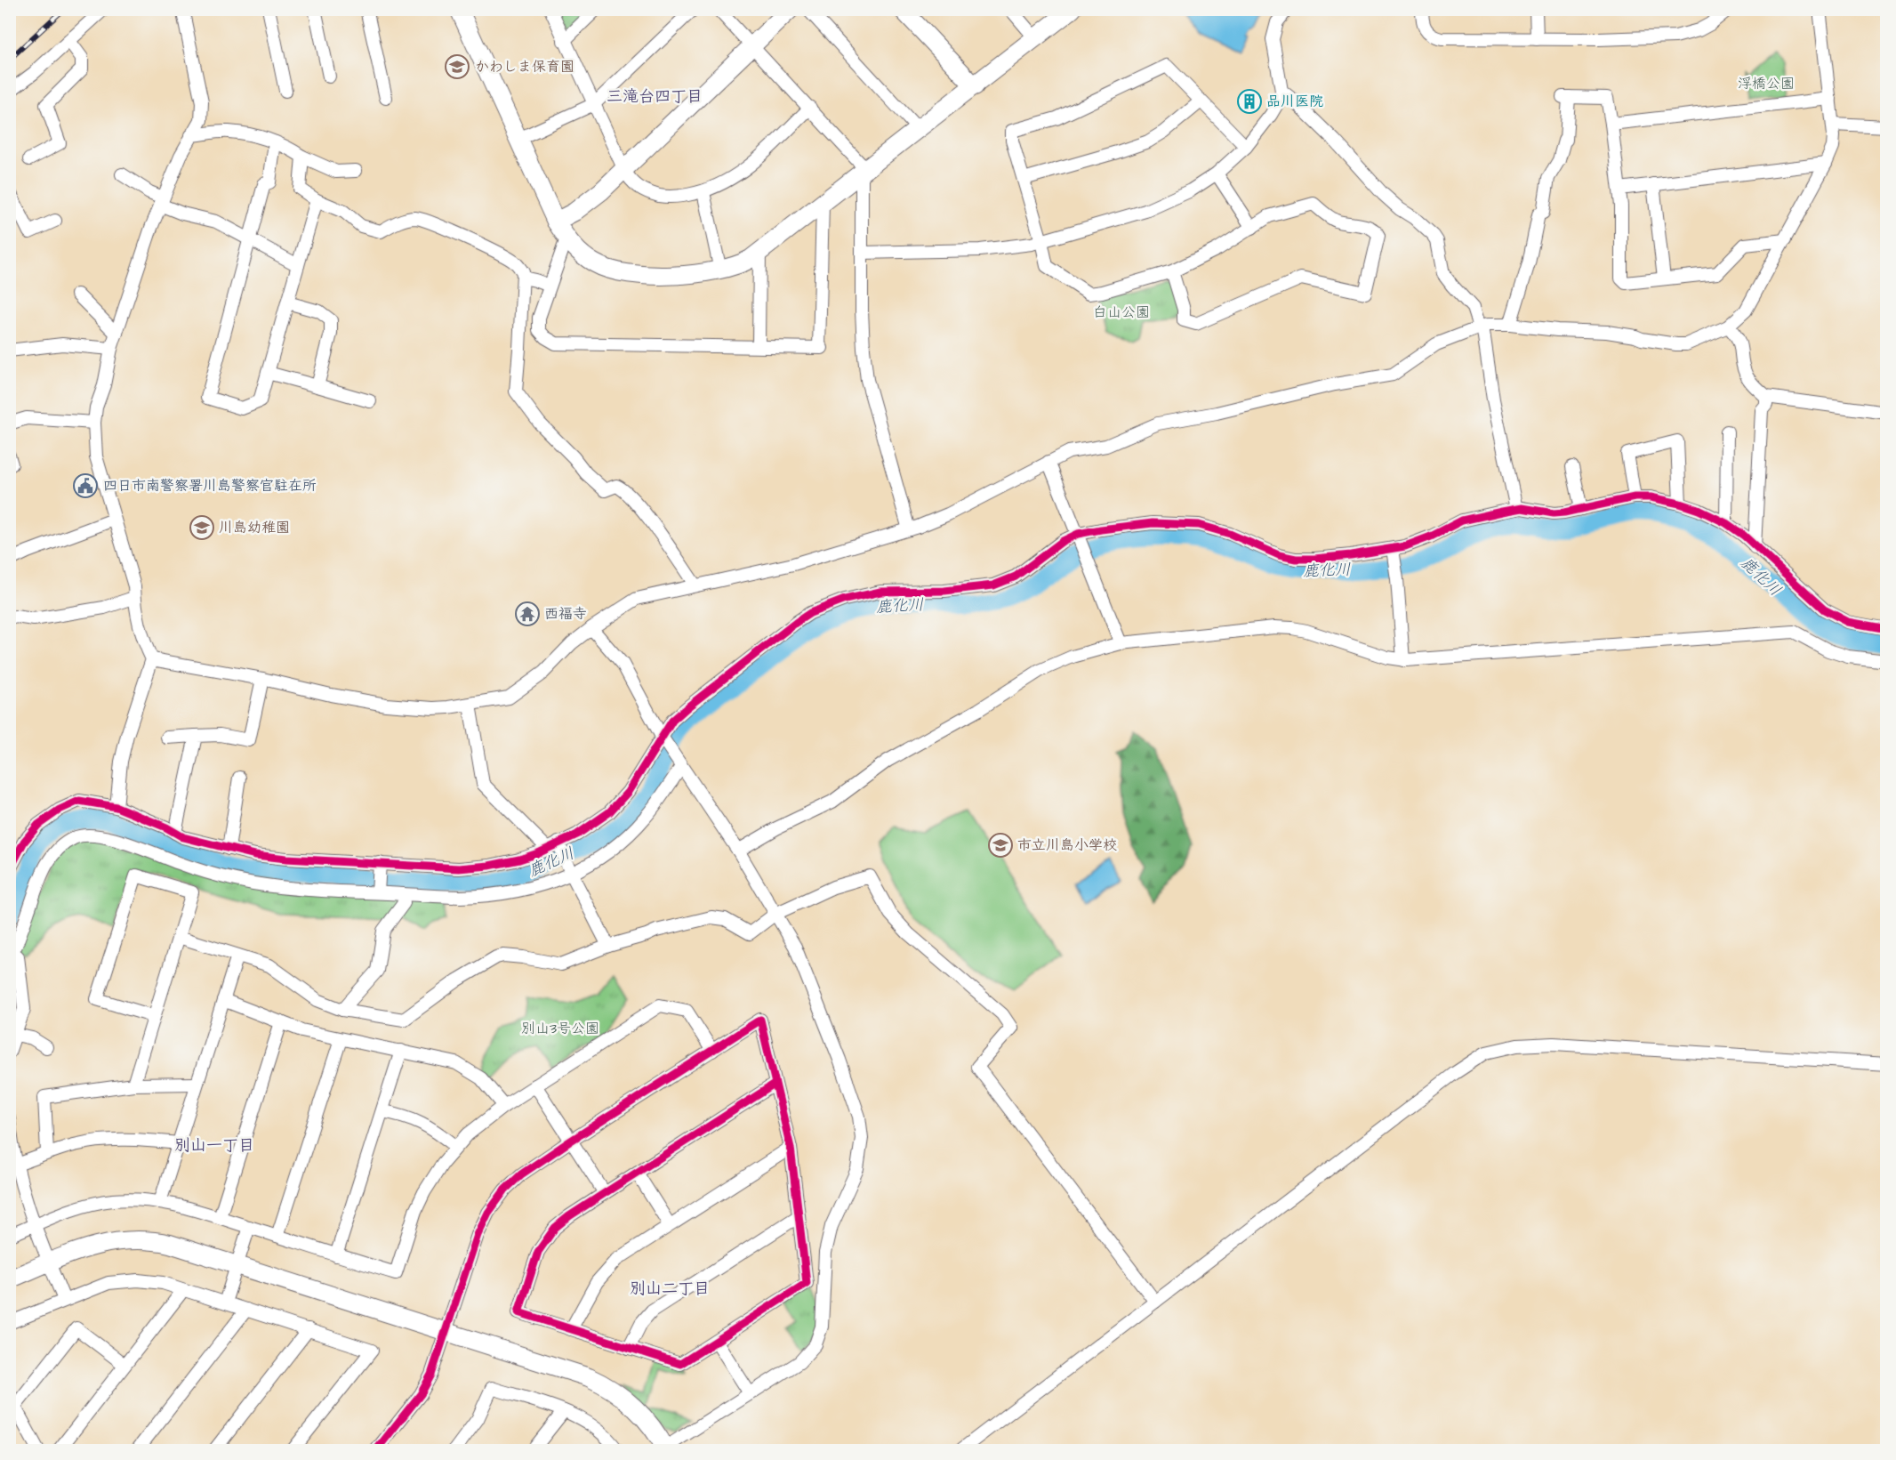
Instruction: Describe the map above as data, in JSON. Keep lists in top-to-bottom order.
{
  "districts": ["三滝台四丁目", "別山一丁目", "別山二丁目"],
  "water": ["鹿化川"],
  "parks": ["浮橋公園", "白山公園", "別山3号公園"],
  "places": {
    "school or university": ["かわしま保育園", "川島幼稚園", "市立川島小学校"],
    "building": ["品川医院"],
    "public building": ["四日市南警察署川島警察官駐在所"],
    "temple": ["西福寺"]
  }
}
